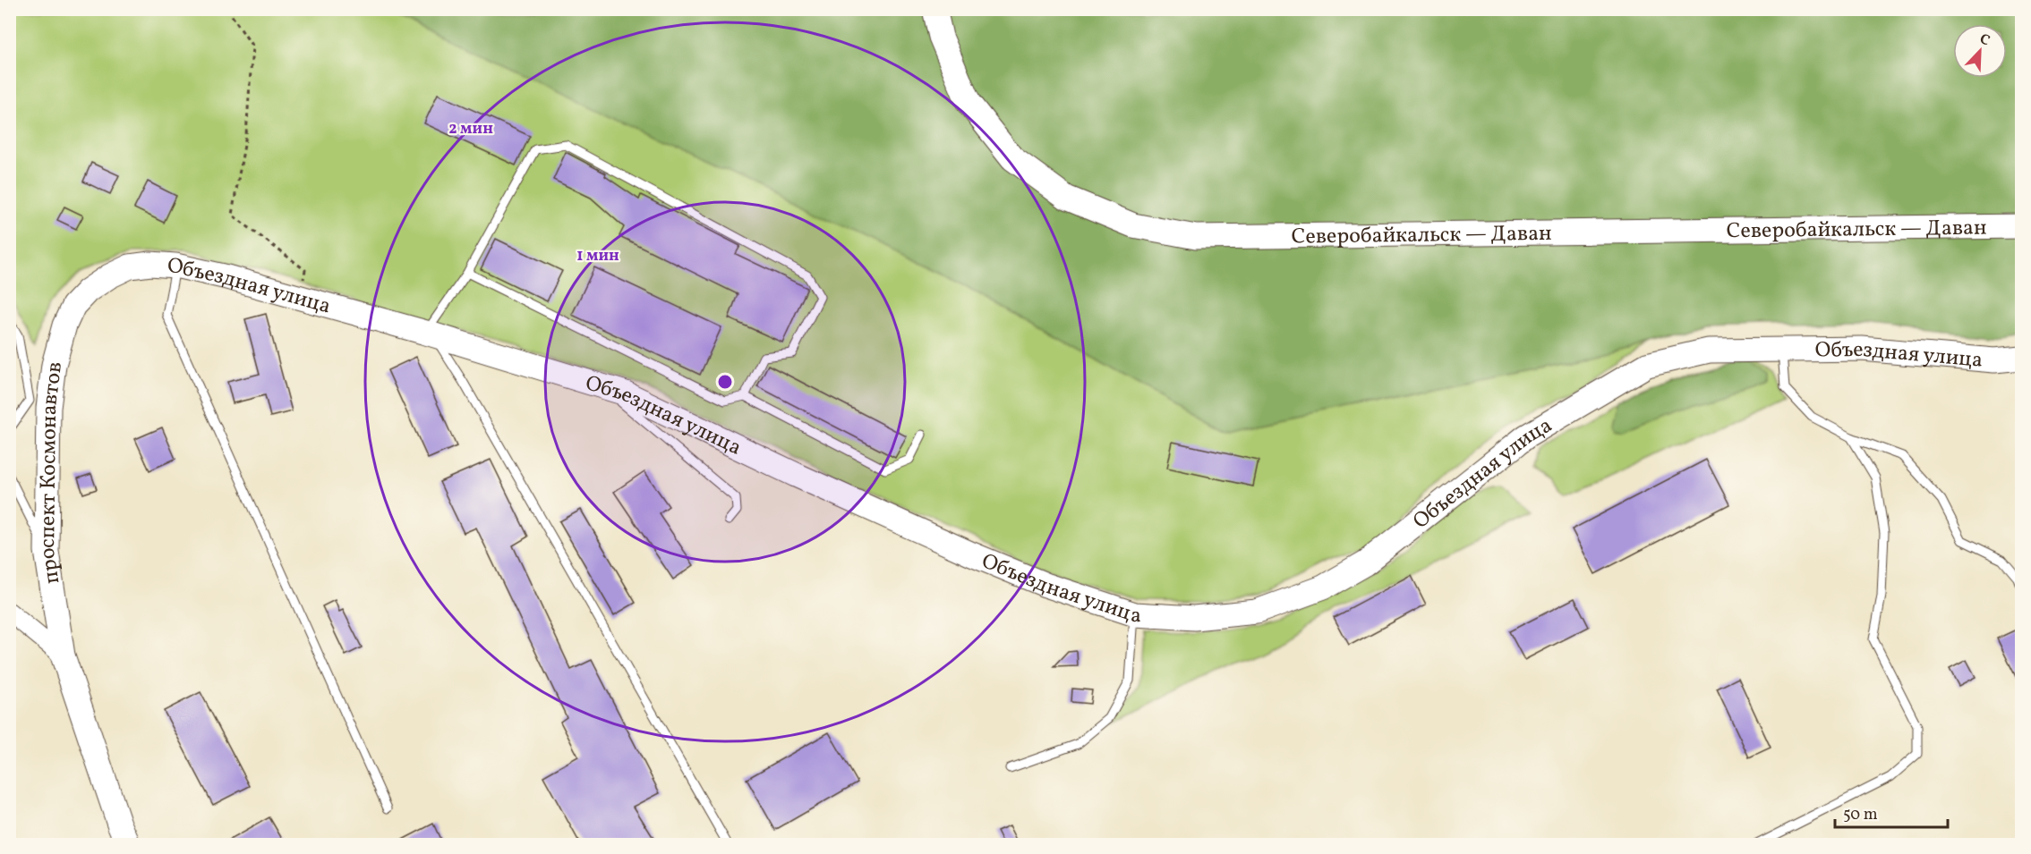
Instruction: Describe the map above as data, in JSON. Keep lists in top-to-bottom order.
{
  "streets": {
    "street": ["Северобайкальск — Даван", "Объездная улица", "проспект Космонавтов"]
  },
  "crossings": [
    ["Объездная улица", "проспект Космонавтов"]
  ],
  "scale_bar": "50 m",
  "north": "top right",
  "rings": ["2 мин", "1 мин"]
}
